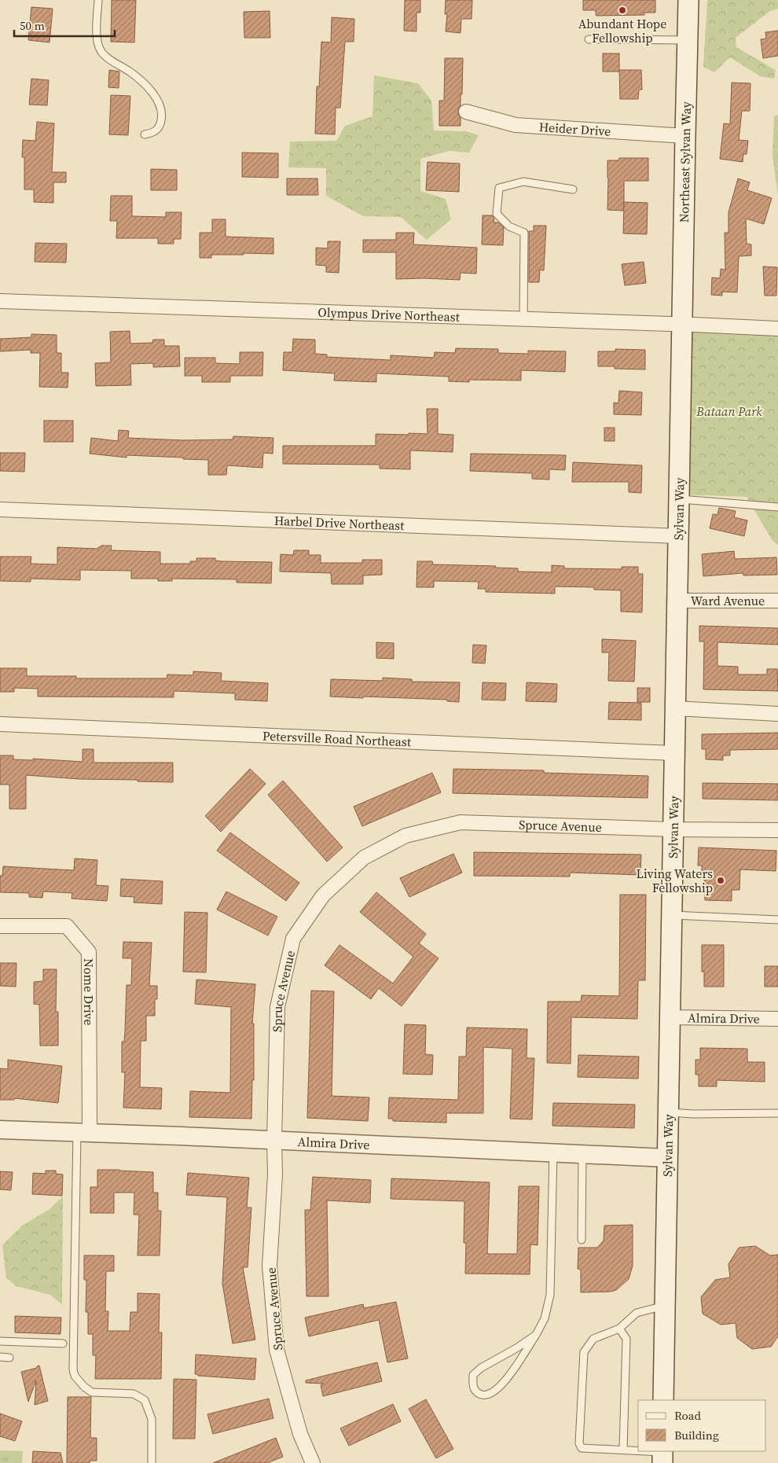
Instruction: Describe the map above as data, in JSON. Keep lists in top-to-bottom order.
{
  "streets": {
    "main road": ["Northeast Sylvan Way", "Sylvan Way"],
    "street": [
      "Heider Drive",
      "Olympus Drive Northeast",
      "Harbel Drive Northeast",
      "Ward Avenue",
      "Petersville Road Northeast",
      "Spruce Avenue",
      "Nome Drive",
      "Almira Drive"
    ]
  },
  "crossings": [
    ["Heider Drive", "Northeast Sylvan Way"],
    ["Northeast Sylvan Way", "Olympus Drive Northeast"],
    ["Northeast Sylvan Way", "Sylvan Way"],
    ["Olympus Drive Northeast", "Sylvan Way"],
    ["Sylvan Way", "Harbel Drive Northeast"],
    ["Sylvan Way", "Ward Avenue"],
    ["Sylvan Way", "Petersville Road Northeast"],
    ["Sylvan Way", "Spruce Avenue"],
    ["Sylvan Way", "Almira Drive"],
    ["Spruce Avenue", "Almira Drive"],
    ["Nome Drive", "Almira Drive"]
  ],
  "parks": ["Bataan Park"],
  "places": ["Abundant Hope Fellowship", "Living Waters Fellowship"],
  "legend": ["Road", "Building"],
  "scale_bar": "50 m"
}
